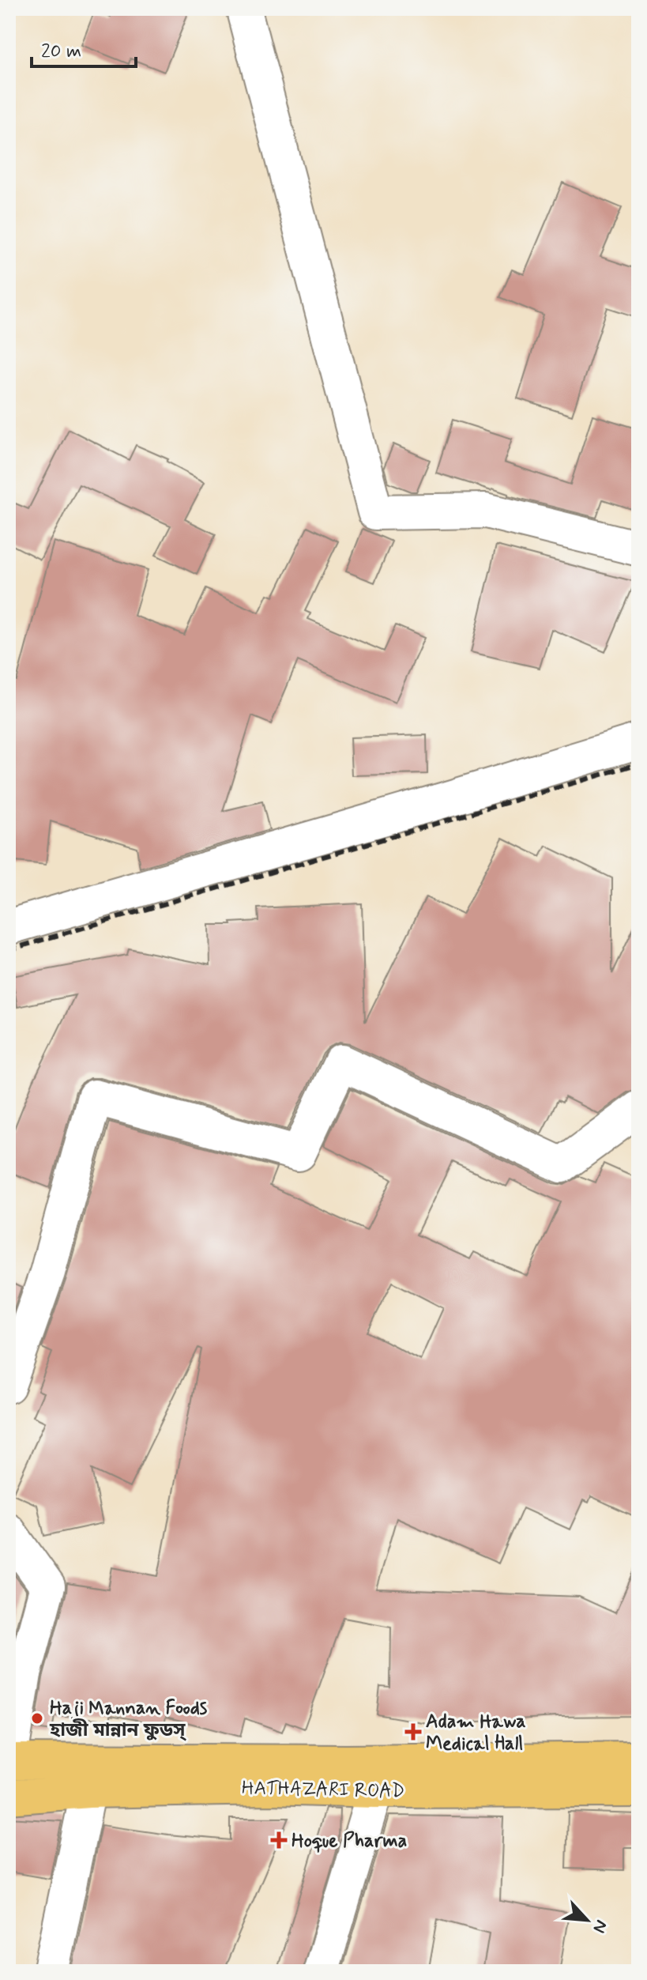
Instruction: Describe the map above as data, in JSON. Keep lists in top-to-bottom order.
{
  "streets": {
    "highway": ["HATHAZARI ROAD"]
  },
  "places": {
    "other": ["Haji Mannan Foods হাজী মান্নান ফুডস্"],
    "health": ["Adam Hawa Medical Hall", "Hoque Pharma"]
  },
  "scale_bar": "20 m",
  "north": "bottom right"
}
